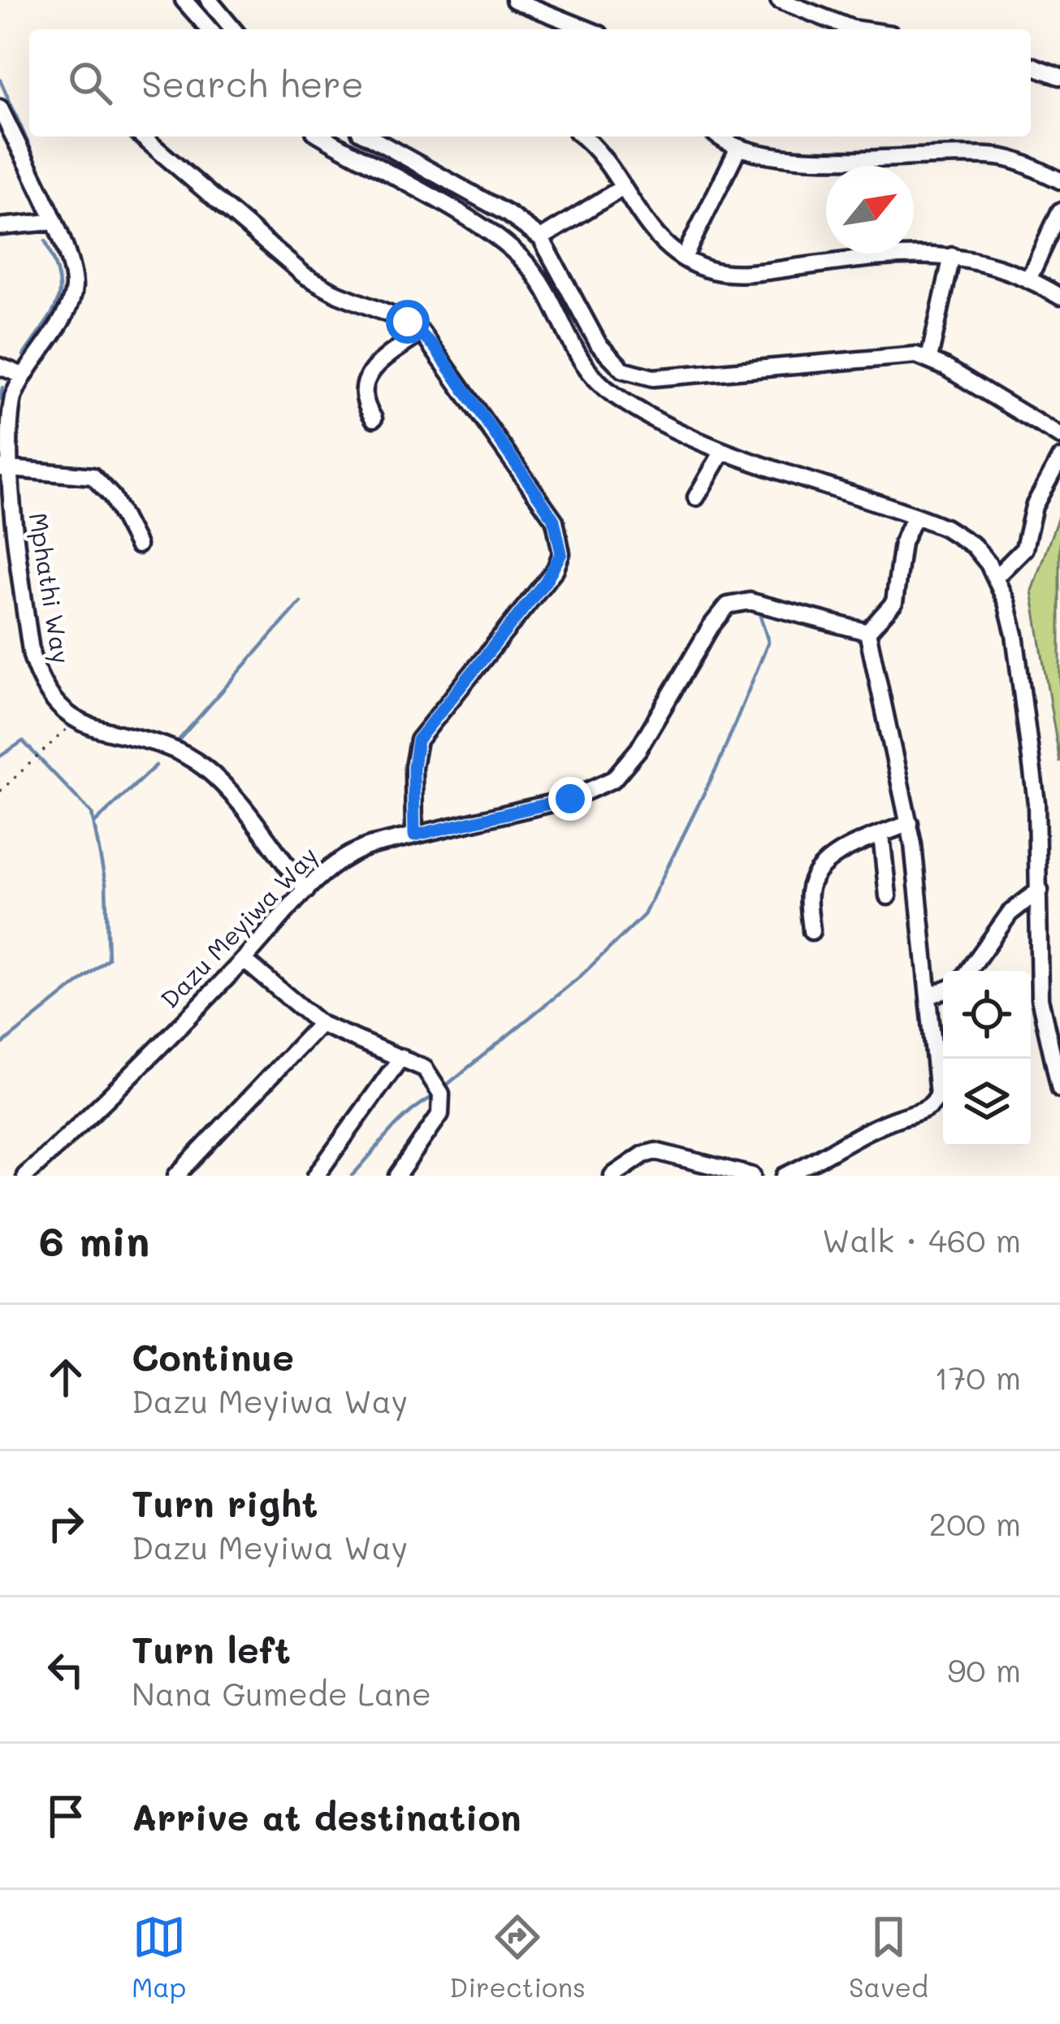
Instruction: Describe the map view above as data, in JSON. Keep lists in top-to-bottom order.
{
  "streets": {
    "street": ["Mphathi Way", "Dazu Meyiwa Way"]
  },
  "north": "top right",
  "page": {
    "search": "Search here",
    "heading": ["6 min", "Walk · 460 m"],
    "list": [
      ["Continue", "Dazu Meyiwa Way", "170 m"],
      ["Turn right", "Dazu Meyiwa Way", "200 m"],
      ["Turn left", "Nana Gumede Lane", "90 m"],
      "Arrive at destination"
    ],
    "nav": ["Map", "Directions", "Saved"]
  }
}
